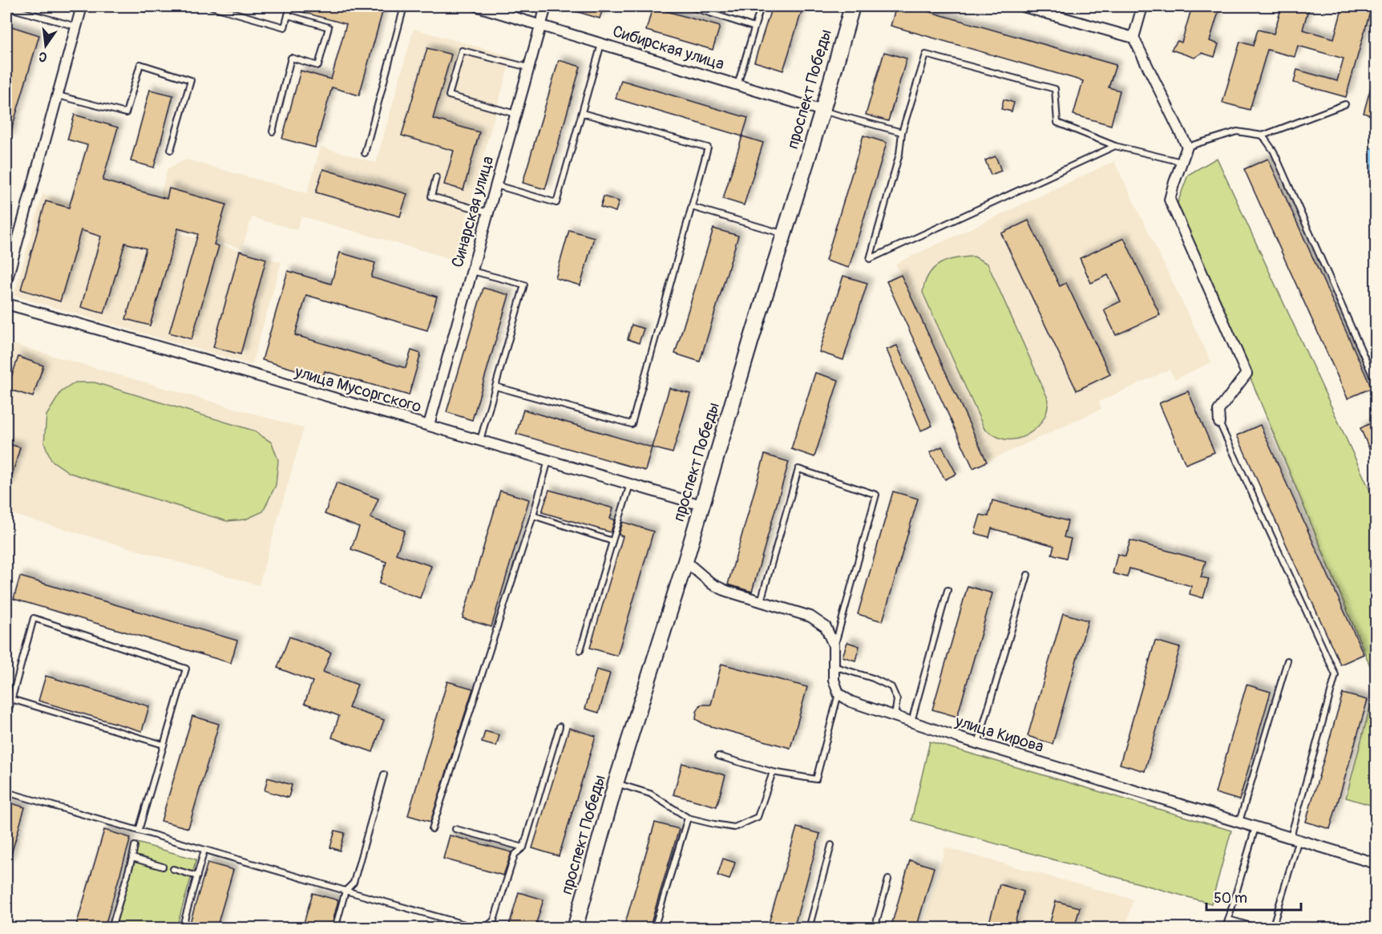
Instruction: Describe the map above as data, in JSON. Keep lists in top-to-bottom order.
{
  "streets": {
    "main road": ["проспект Победы"],
    "street": [
      "Сибирская улица",
      "Синарская улица",
      "улица Мусоргского",
      "улица Кирова"
    ]
  },
  "crossings": [
    ["Сибирская улица", "проспект Победы"],
    ["Сибирская улица", "Синарская улица"],
    ["проспект Победы", "улица Мусоргского"],
    ["Синарская улица", "улица Мусоргского"]
  ],
  "scale_bar": "50 m",
  "north": "bottom"
}
